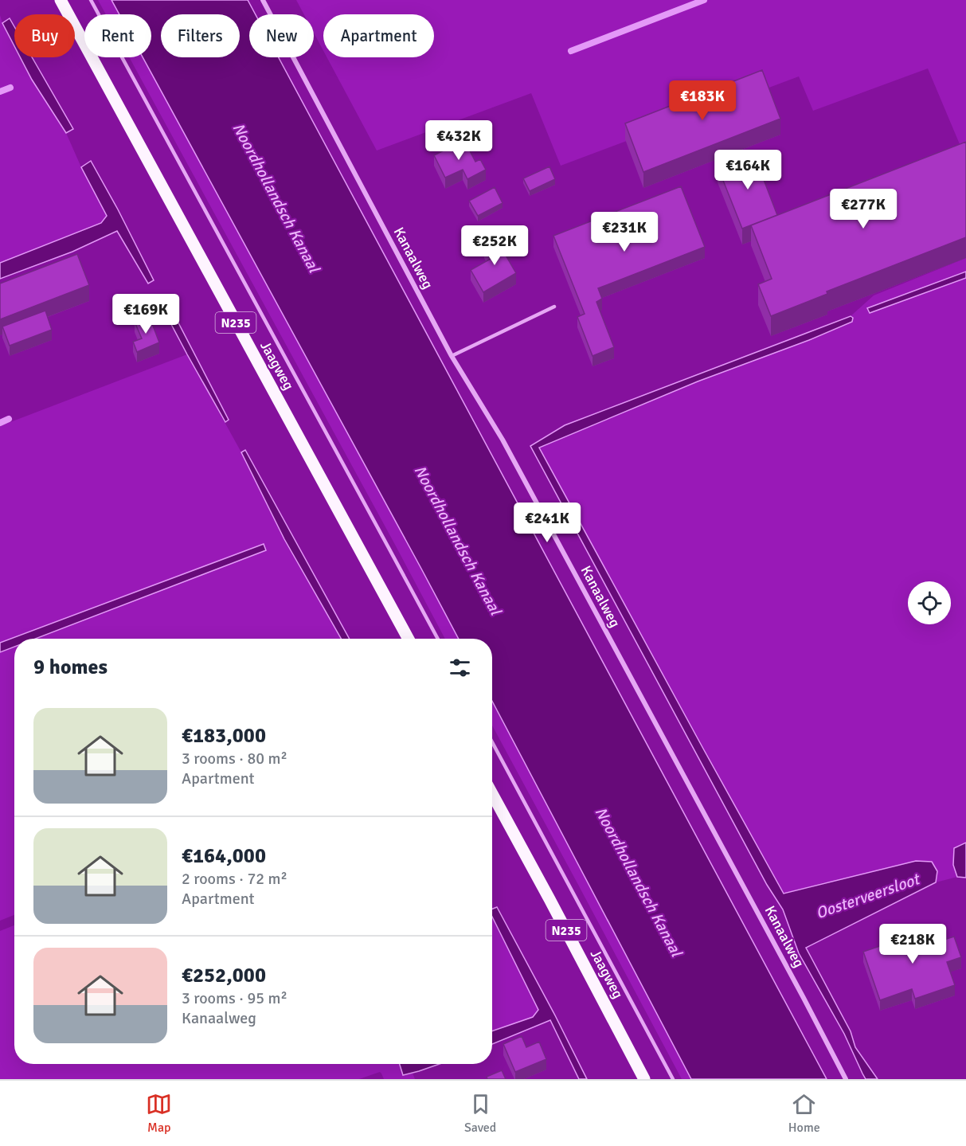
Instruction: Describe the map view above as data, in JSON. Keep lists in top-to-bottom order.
{
  "streets": {
    "main road": ["N235", "Jaagweg"],
    "street": ["Kanaalweg"]
  },
  "water": ["Noordhollandsch Kanaal", "Oosterveersloot"],
  "page": {
    "chip": [
      "Buy",
      "Rent",
      "Filters",
      "New",
      "Apartment"
    ],
    "price": [
      "€183K",
      "€432K",
      "€164K",
      "€277K",
      "€231K",
      "€252K",
      "€169K",
      "€241K",
      "€218K"
    ],
    "heading": "9 homes",
    "list": [
      {
        "name": "€183,000",
        "note": "3 rooms · 80 m² · Apartment"
      },
      {
        "name": "€164,000",
        "note": "2 rooms · 72 m² · Apartment"
      },
      {
        "name": "€252,000",
        "note": "3 rooms · 95 m² · Kanaalweg"
      }
    ],
    "tabs": ["Map", "Saved", "Home"]
  }
}
